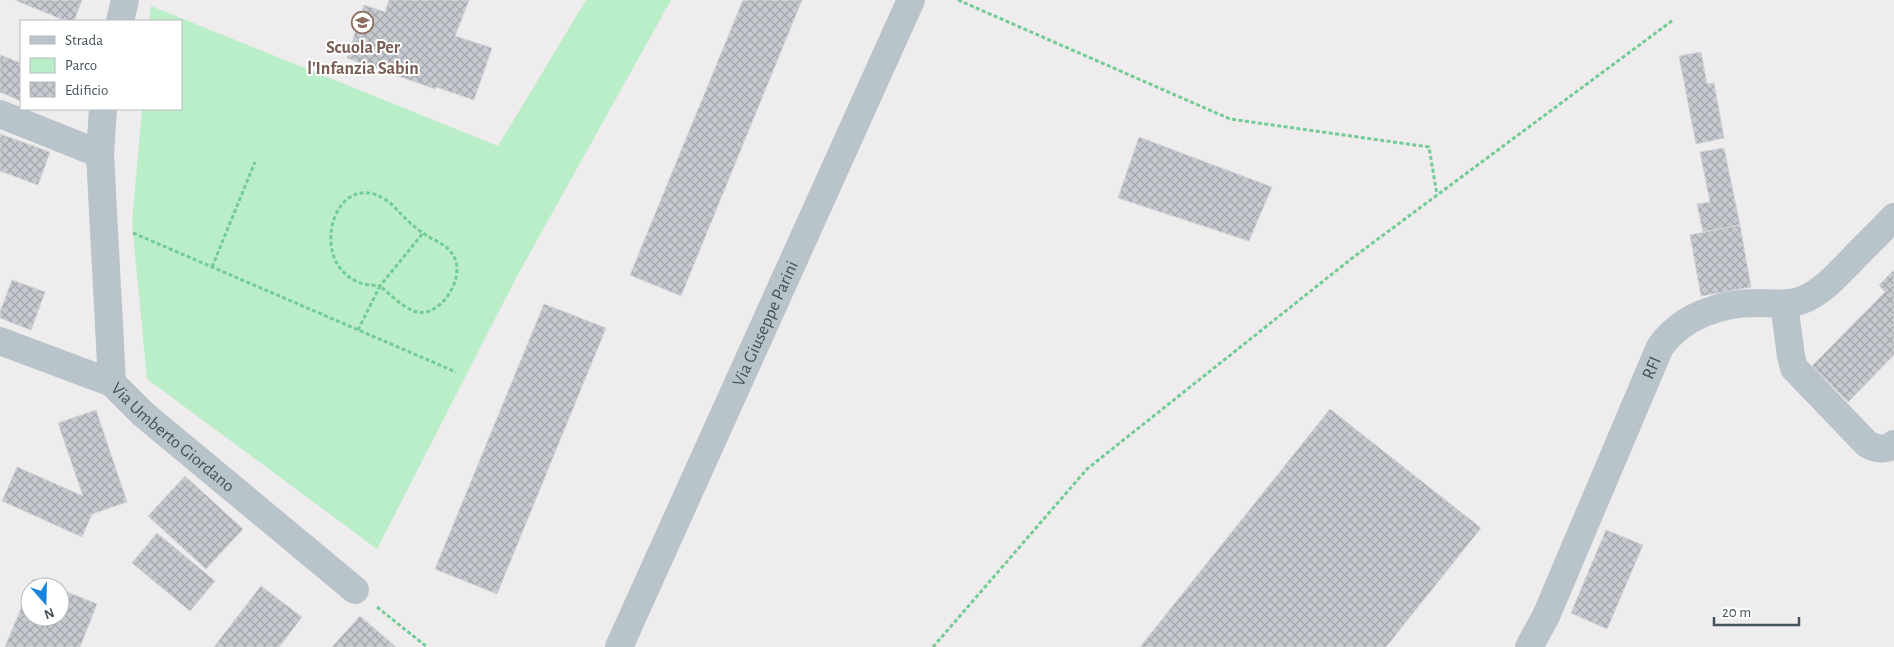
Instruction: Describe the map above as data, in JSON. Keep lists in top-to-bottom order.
{
  "streets": {
    "street": ["Via Giuseppe Parini", "RFI", "Via Umberto Giordano"]
  },
  "places": {
    "school or university": ["Scuola Per l'Infanzia Sabin"]
  },
  "legend": ["Strada", "Parco", "Edificio"],
  "scale_bar": "20 m",
  "north": "bottom"
}
